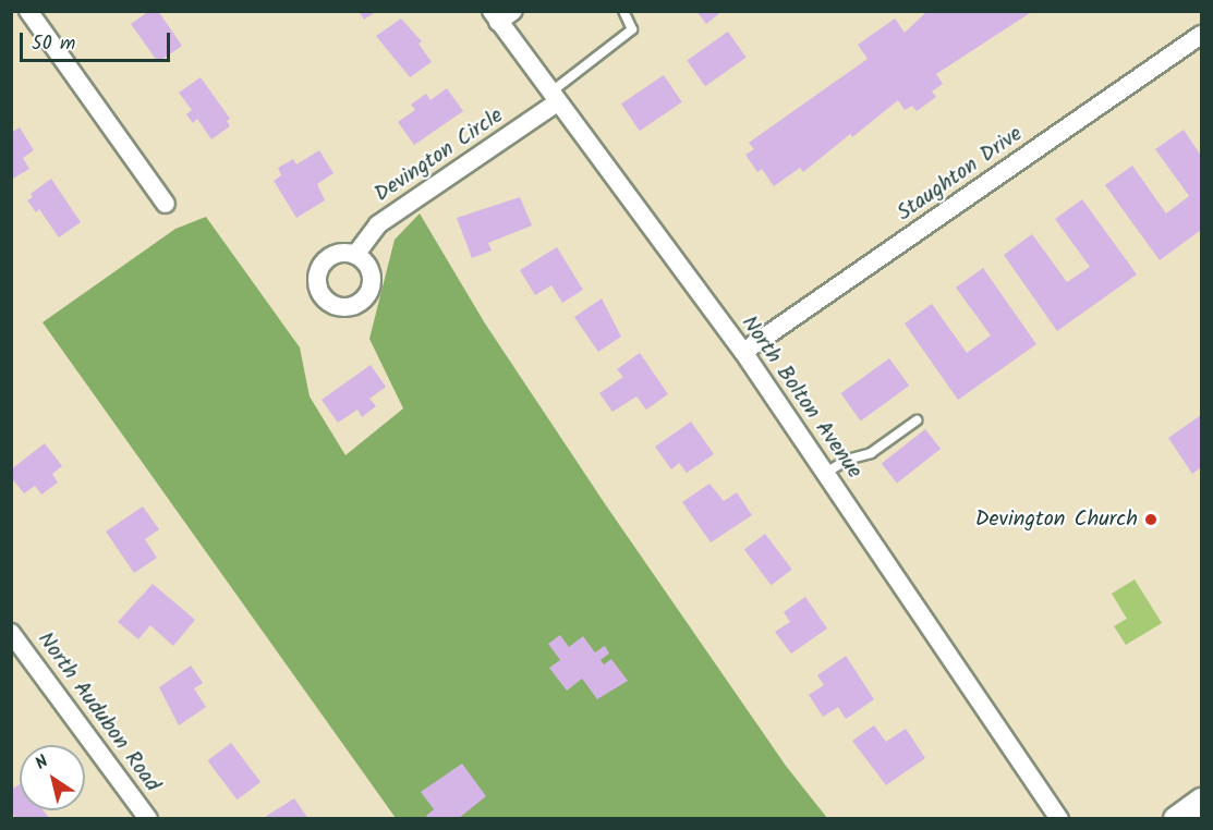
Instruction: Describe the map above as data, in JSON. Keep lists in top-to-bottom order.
{
  "streets": {
    "street": [
      "Devington Circle",
      "Staughton Drive",
      "North Bolton Avenue",
      "North Audubon Road"
    ]
  },
  "crossings": [
    ["Devington Circle", "North Bolton Avenue"],
    ["Staughton Drive", "North Bolton Avenue"]
  ],
  "places": ["Devington Church"],
  "scale_bar": "50 m",
  "north": "top left"
}
